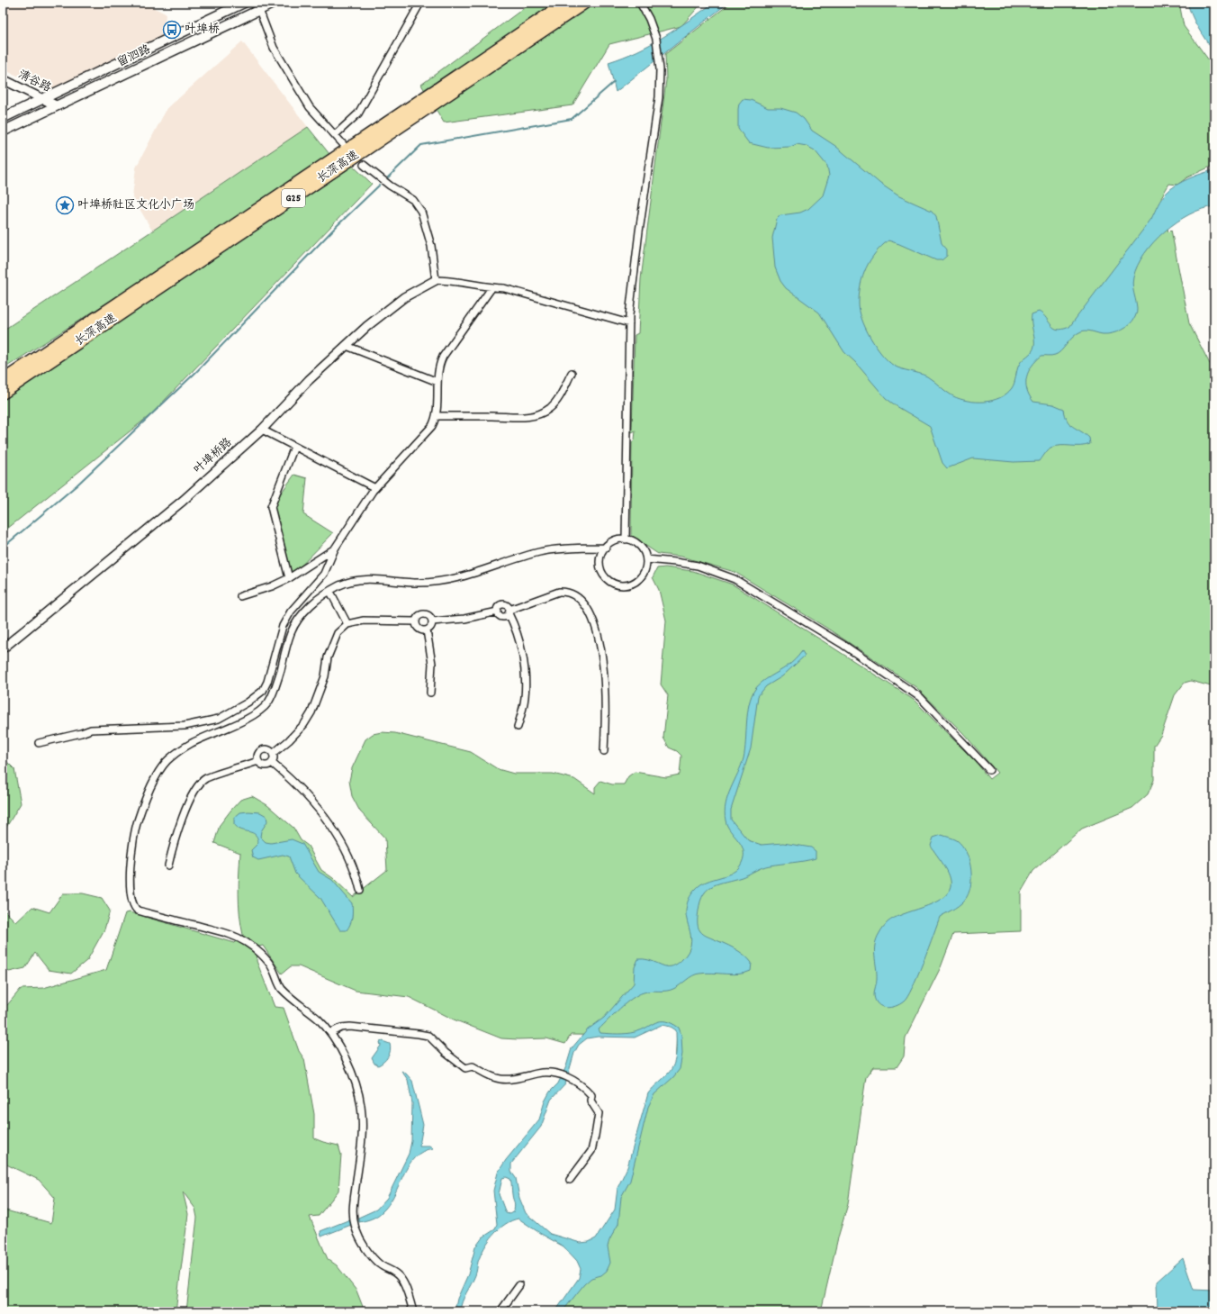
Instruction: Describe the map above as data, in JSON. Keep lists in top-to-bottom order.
{
  "streets": {
    "highway": ["长深高速", "G25"],
    "main road": ["留泗路"],
    "street": ["清谷路", "叶埠桥路"]
  },
  "crossings": [
    ["留泗路", "清谷路"]
  ],
  "places": {
    "bus stop": ["叶埠桥"],
    "place": ["叶埠桥社区文化小广场"]
  }
}
